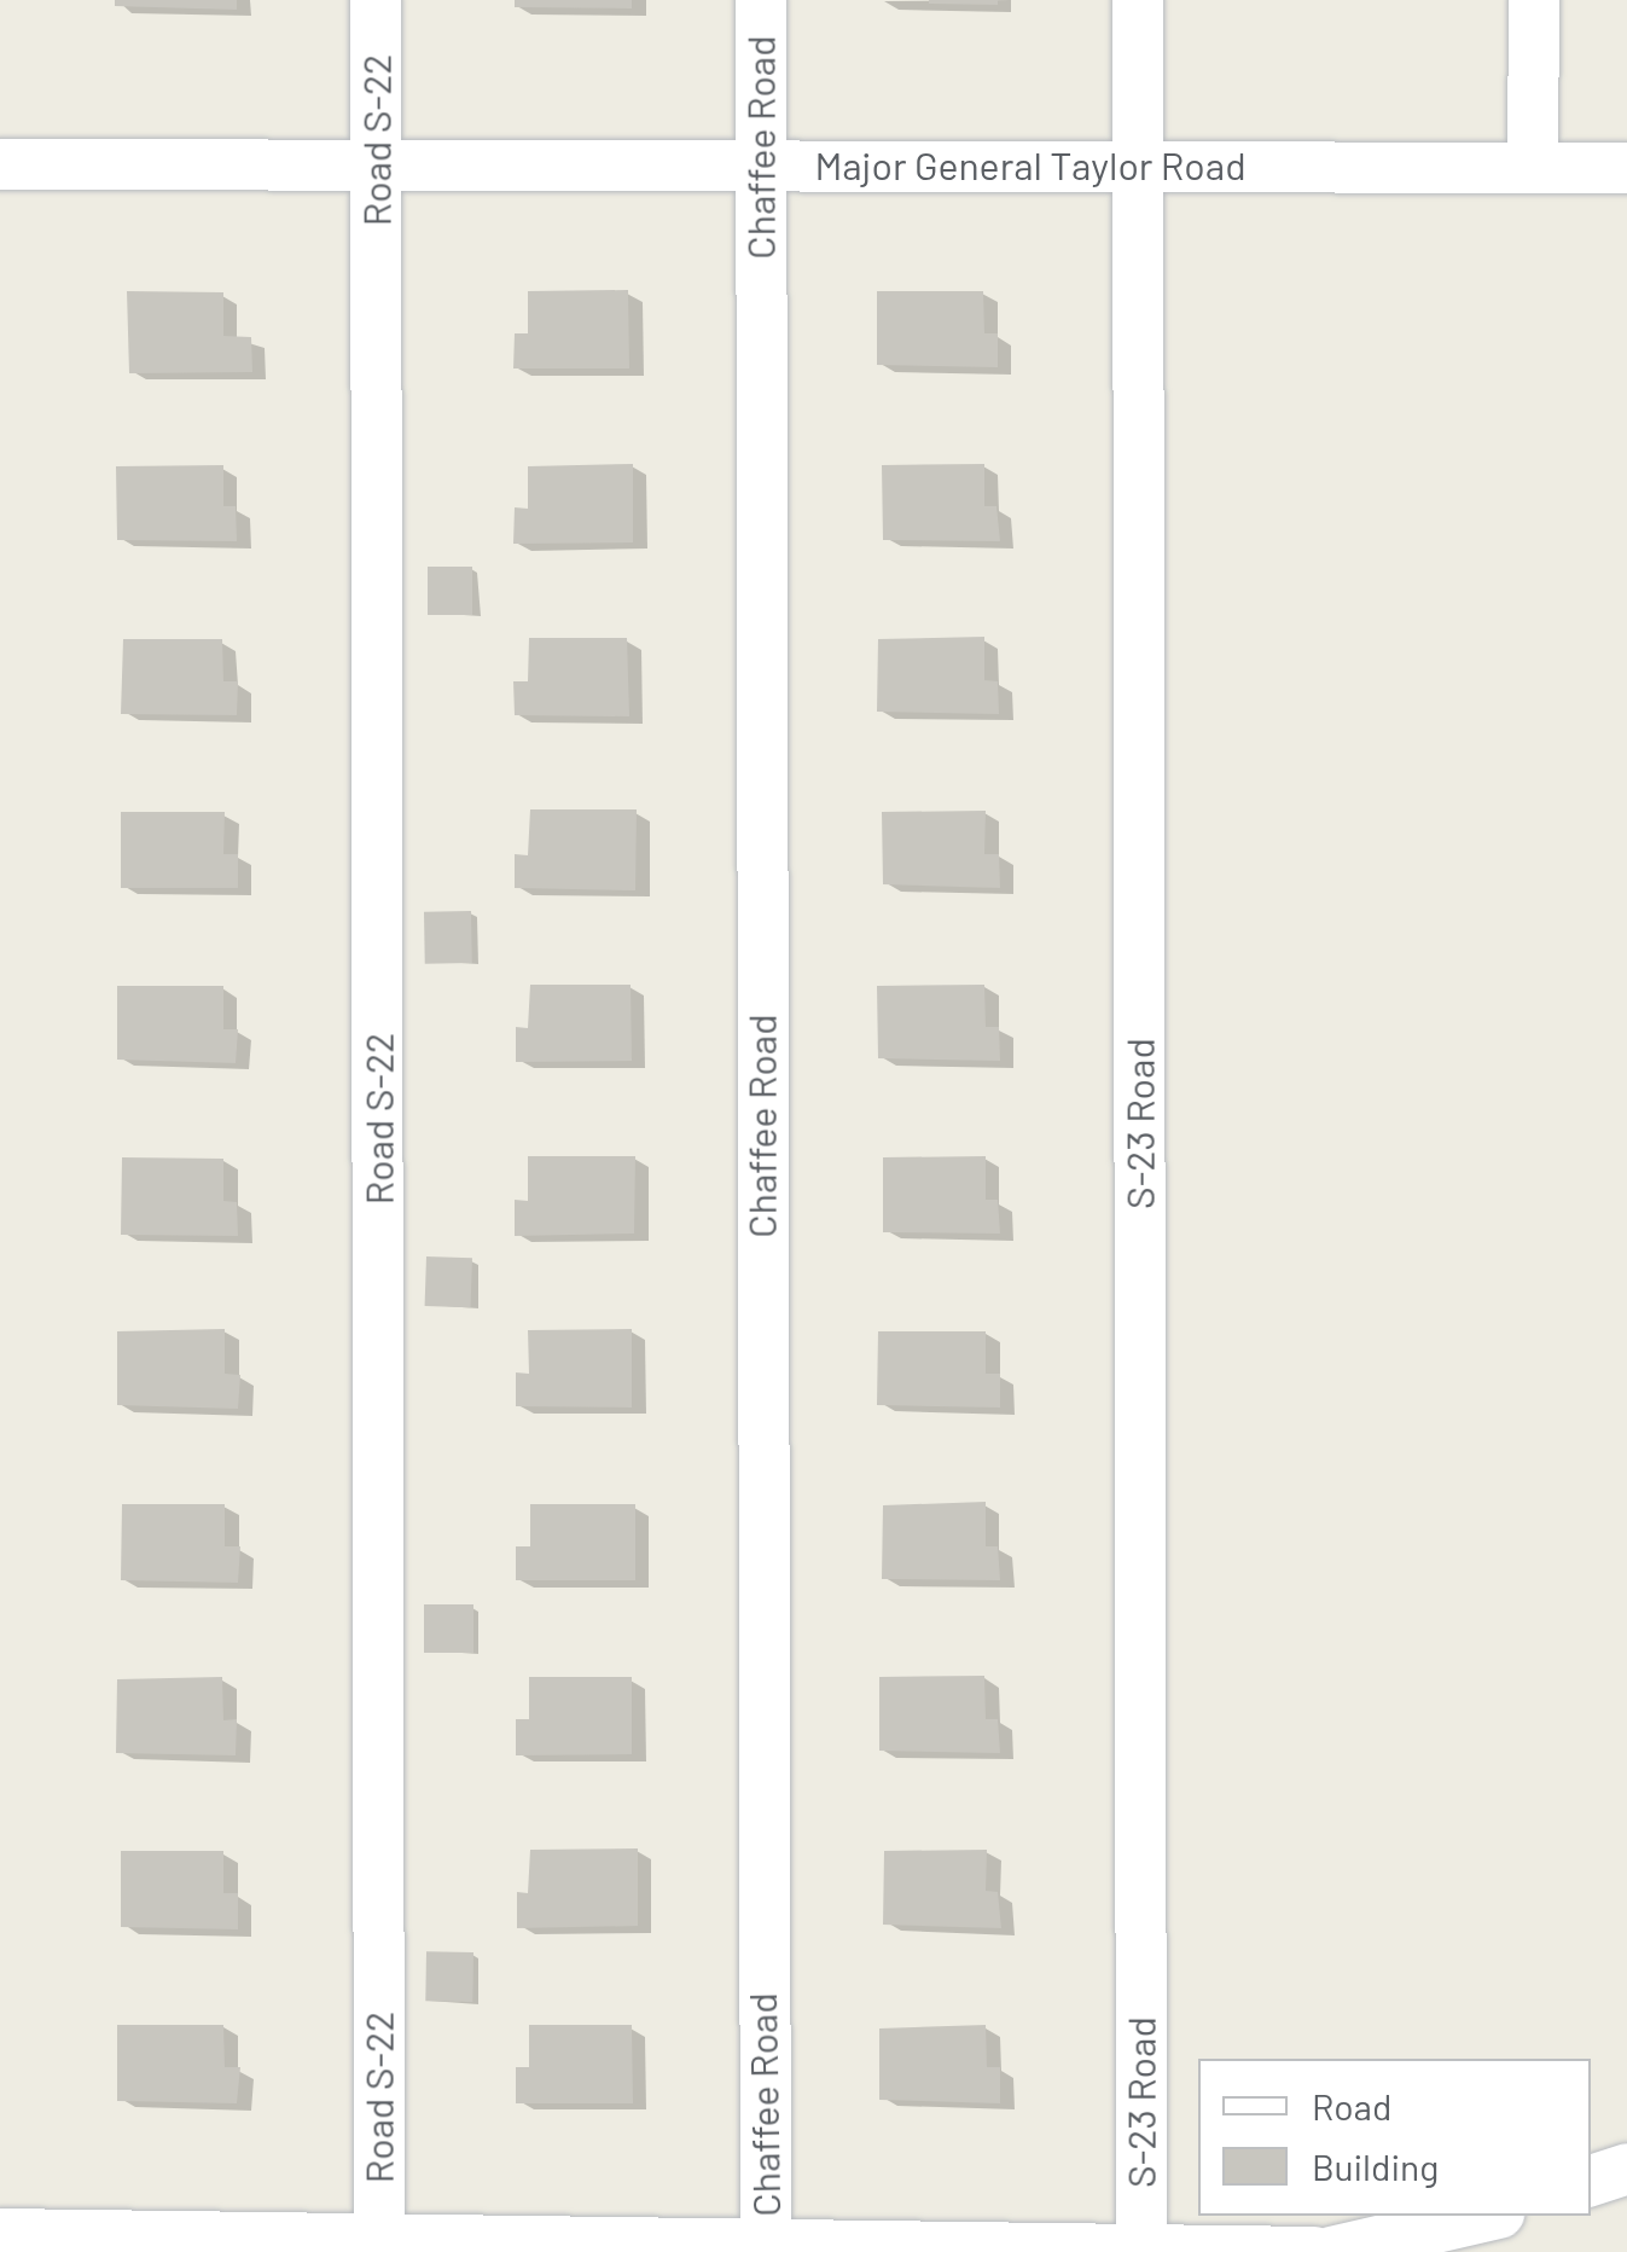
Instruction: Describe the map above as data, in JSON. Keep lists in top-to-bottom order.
{
  "streets": {
    "street": [
      "Road S-22",
      "Chaffee Road",
      "Major General Taylor Road",
      "S-23 Road"
    ]
  },
  "crossings": [
    ["Road S-22", "Major General Taylor Road"],
    ["Chaffee Road", "Major General Taylor Road"],
    ["Major General Taylor Road", "S-23 Road"]
  ],
  "legend": ["Road", "Building"]
}
